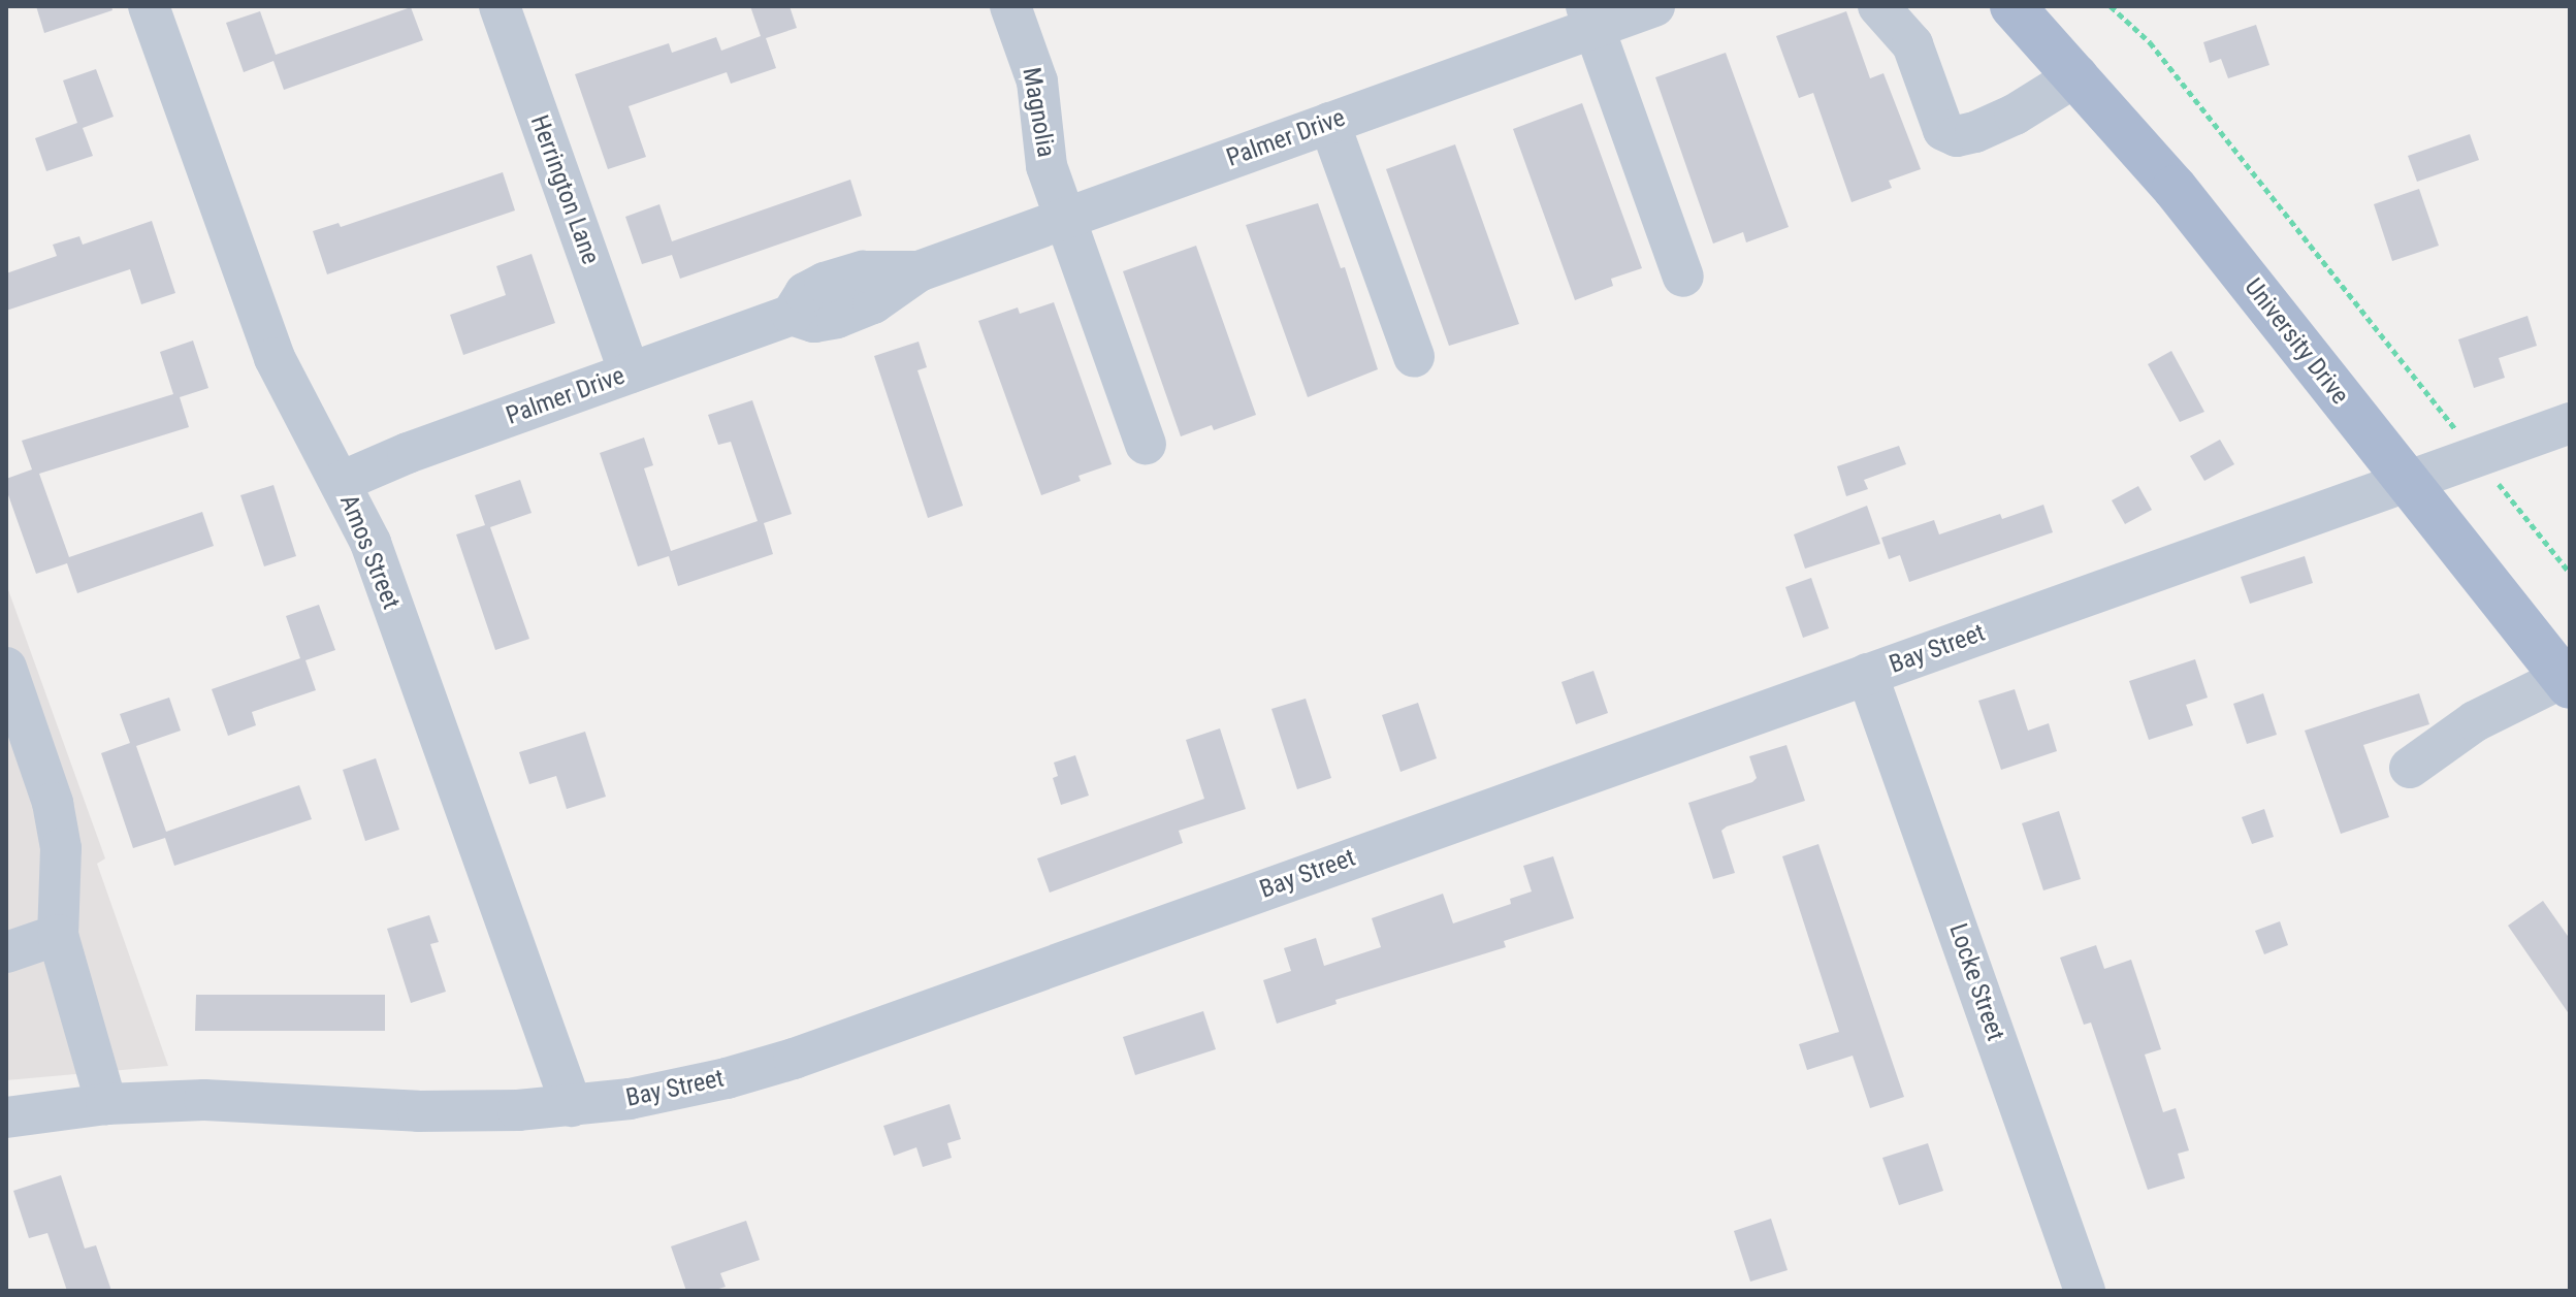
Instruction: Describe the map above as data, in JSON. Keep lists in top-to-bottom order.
{
  "streets": {
    "main road": ["University Drive"],
    "street": [
      "Magnolia",
      "Palmer Drive",
      "Herrington Lane",
      "Amos Street",
      "Bay Street",
      "Locke Street"
    ]
  },
  "crossings": [
    ["Magnolia", "Palmer Drive"],
    ["Palmer Drive", "Herrington Lane"],
    ["Palmer Drive", "Amos Street"],
    ["University Drive", "Bay Street"],
    ["Amos Street", "Bay Street"],
    ["Bay Street", "Locke Street"]
  ]
}
